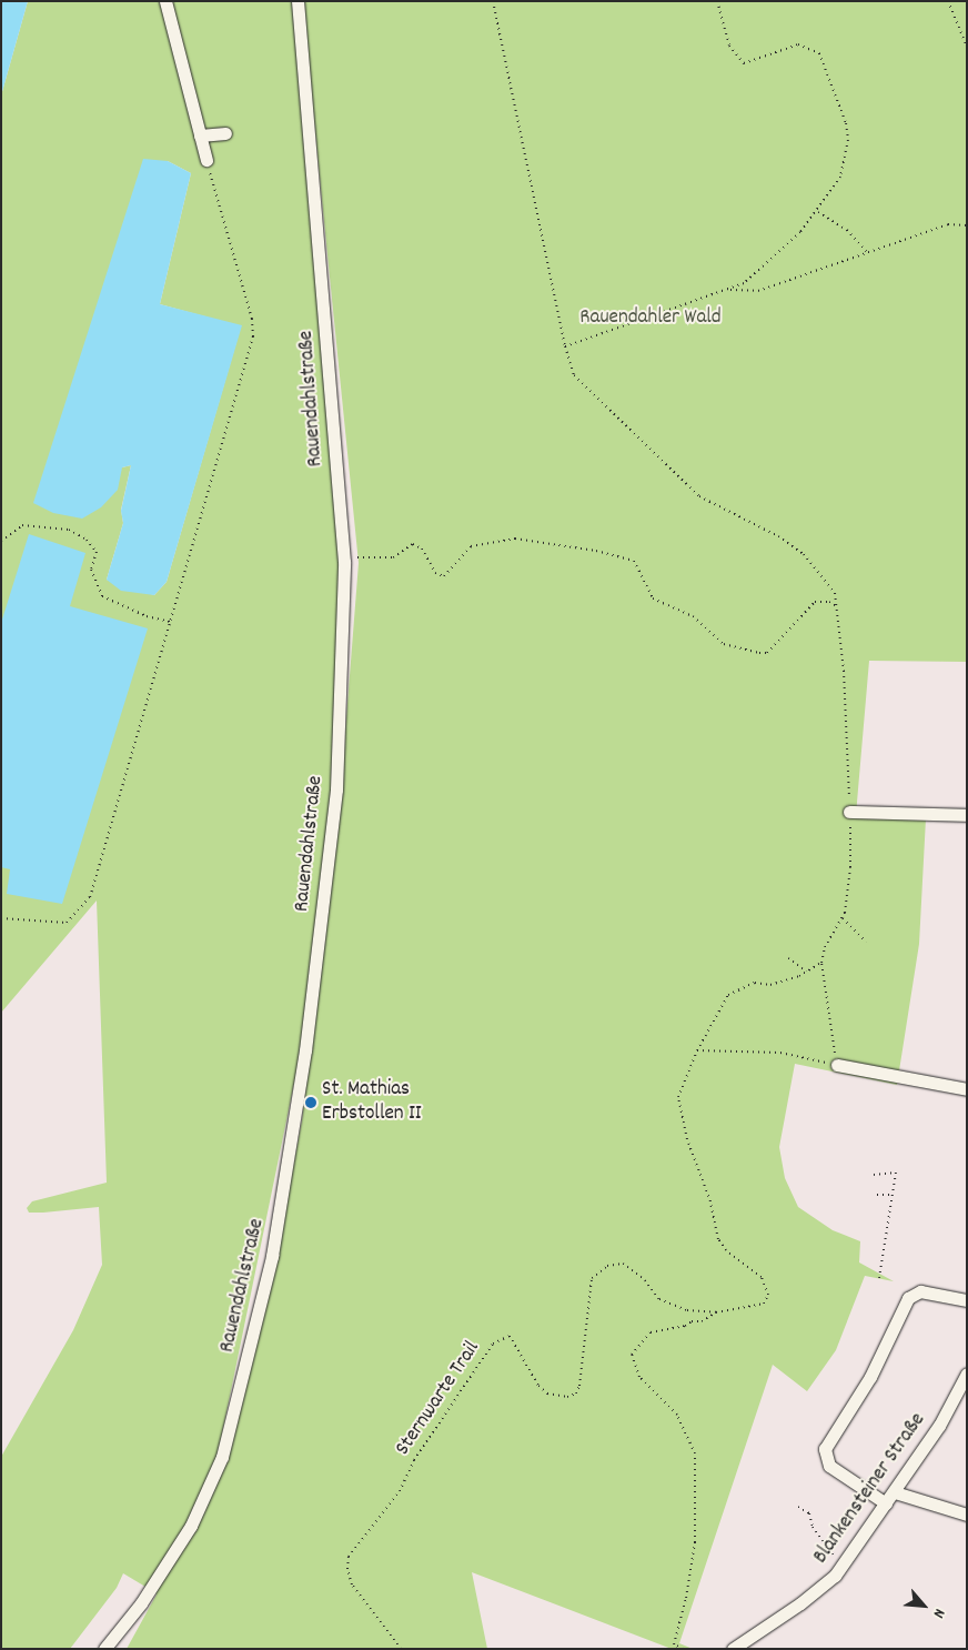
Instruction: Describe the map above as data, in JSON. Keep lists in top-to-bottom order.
{
  "streets": {
    "street": ["Rauendahlstraße", "Blankensteiner Straße"],
    "path": ["Sternwarte Trail"]
  },
  "parks": ["Rauendahler Wald"],
  "places": ["St. Mathias Erbstollen II"],
  "north": "bottom right"
}
